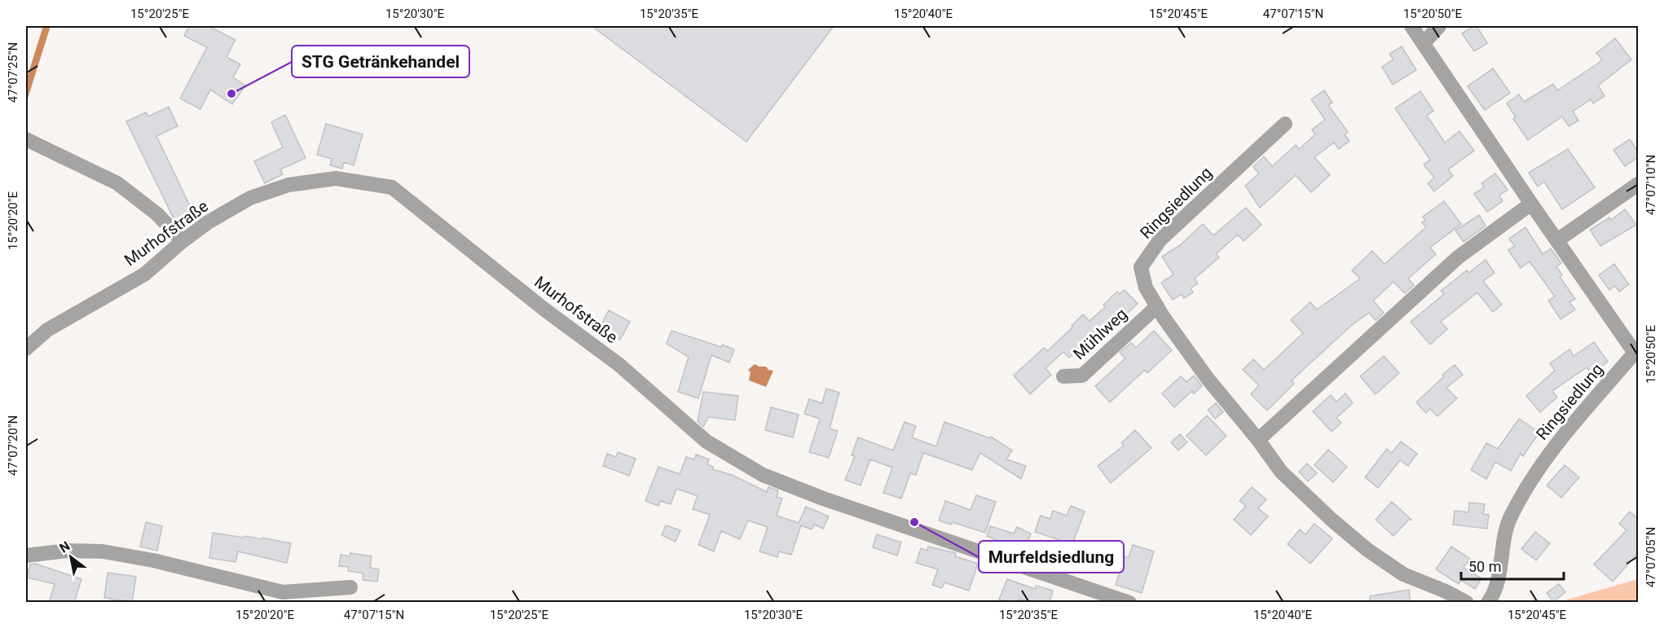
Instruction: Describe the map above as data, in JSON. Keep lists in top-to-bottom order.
{
  "streets": {
    "street": ["Ringsiedlung", "Murhofstraße", "Mühlweg"]
  },
  "crossings": [
    ["Ringsiedlung", "Mühlweg"]
  ],
  "places": ["STG Getränkehandel", "Murfeldsiedlung"],
  "scale_bar": "50 m",
  "north": "top left",
  "coordinates": [
    "15°20'25\"E",
    "15°20'30\"E",
    "15°20'35\"E",
    "15°20'40\"E",
    "15°20'45\"E",
    "47°07'15\"N",
    "15°20'50\"E",
    "47°07'25\"N",
    "47°07'10\"N",
    "15°20'20\"E",
    "47°07'20\"N",
    "47°07'05\"N"
  ]
}
